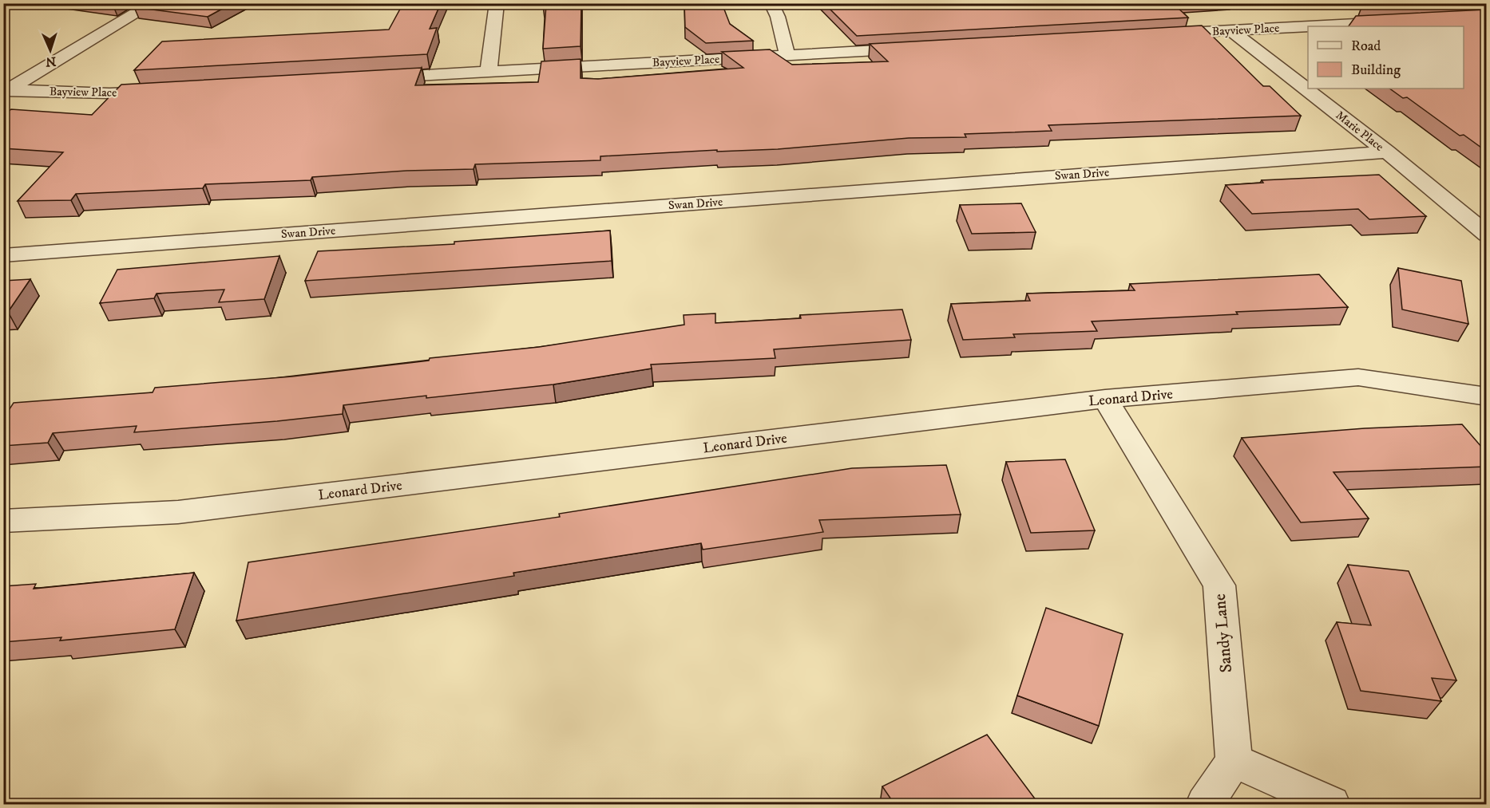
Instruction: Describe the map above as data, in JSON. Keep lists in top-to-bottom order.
{
  "streets": {
    "street": [
      "Bayview Place",
      "Marie Place",
      "Swan Drive",
      "Leonard Drive",
      "Sandy Lane"
    ]
  },
  "crossings": [
    ["Bayview Place", "Marie Place"],
    ["Marie Place", "Swan Drive"],
    ["Leonard Drive", "Sandy Lane"]
  ],
  "legend": ["Road", "Building"],
  "north": "bottom"
}
